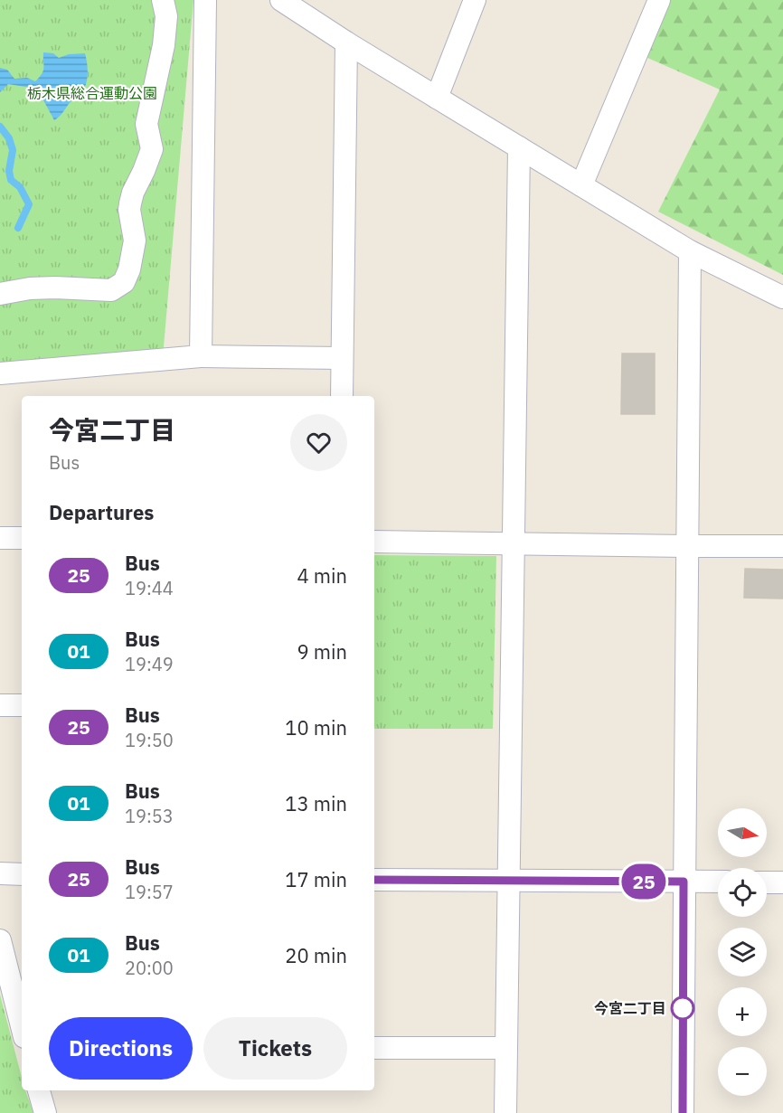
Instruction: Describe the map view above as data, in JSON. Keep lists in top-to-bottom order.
{
  "parks": ["栃木県総合運動公園"],
  "places": ["今宮二丁目"],
  "lines": ["bus line 25"],
  "north": "right",
  "page": {
    "on_map": "25",
    "heading": [
      ["今宮二丁目", "Bus"],
      "Departures"
    ],
    "list": [
      {
        "mark": "25",
        "name": "Bus",
        "note": "19:44",
        "value": "4 min"
      },
      {
        "mark": "01",
        "name": "Bus",
        "note": "19:49",
        "value": "9 min"
      },
      {
        "mark": "25",
        "name": "Bus",
        "note": "19:50",
        "value": "10 min"
      },
      {
        "mark": "01",
        "name": "Bus",
        "note": "19:53",
        "value": "13 min"
      },
      {
        "mark": "25",
        "name": "Bus",
        "note": "19:57",
        "value": "17 min"
      },
      {
        "mark": "01",
        "name": "Bus",
        "note": "20:00",
        "value": "20 min"
      }
    ],
    "map_buttons": ["+", "−"],
    "buttons": ["Directions", "Tickets"]
  }
}
